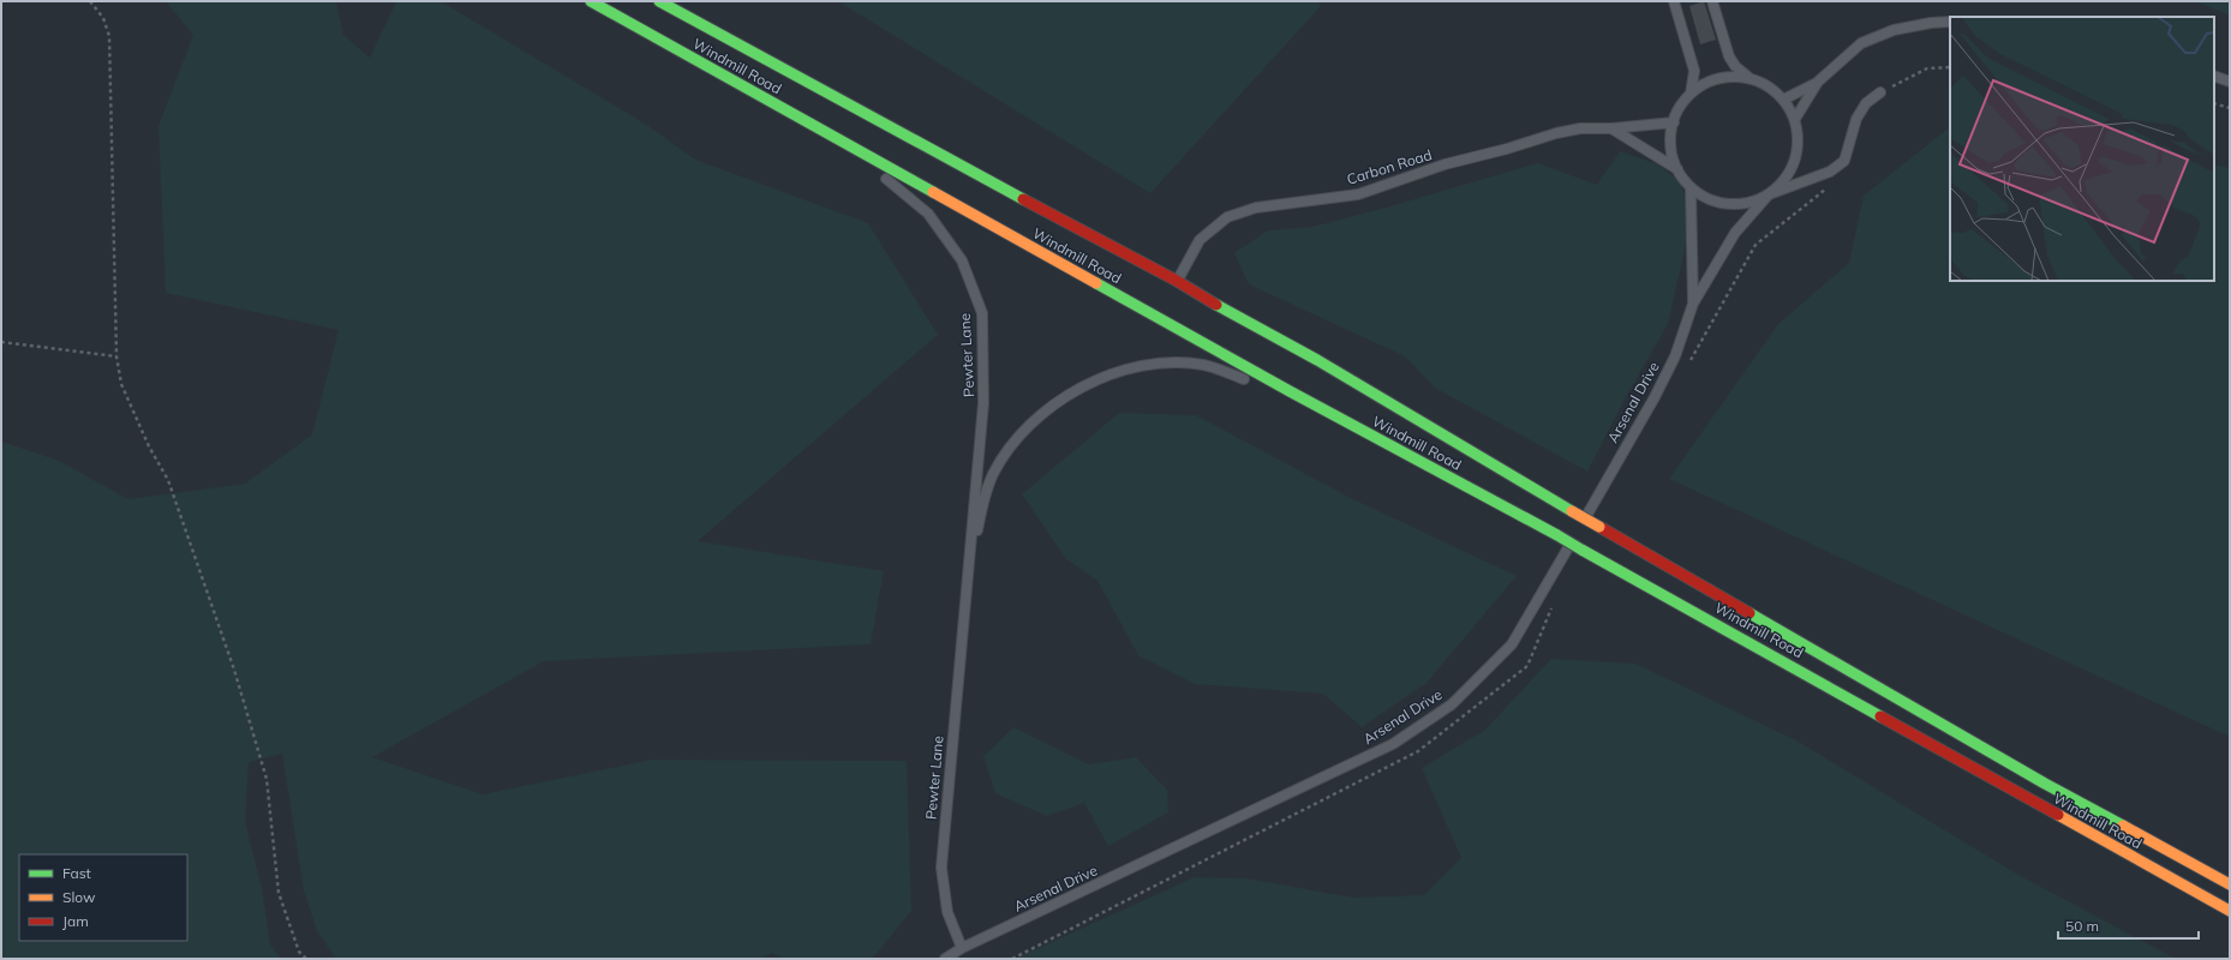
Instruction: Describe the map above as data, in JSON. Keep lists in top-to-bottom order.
{
  "streets": {
    "highway": ["Windmill Road"],
    "lane": ["Carbon Road", "Pewter Lane", "Arsenal Drive"]
  },
  "crossings": [
    ["Windmill Road", "Carbon Road"],
    ["Windmill Road", "Pewter Lane"],
    ["Carbon Road", "Arsenal Drive"],
    ["Pewter Lane", "Arsenal Drive"]
  ],
  "legend": ["Fast", "Slow", "Jam"],
  "scale_bar": "50 m"
}
